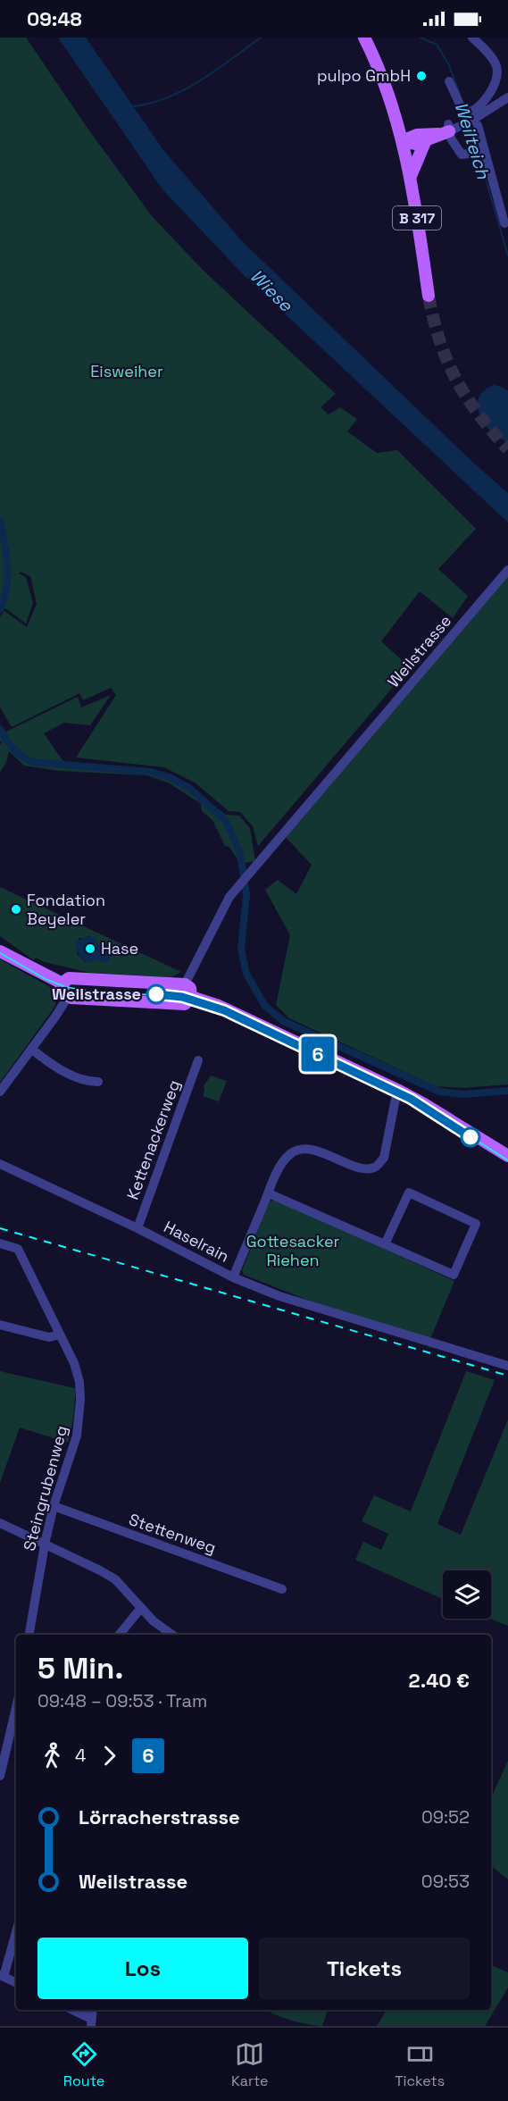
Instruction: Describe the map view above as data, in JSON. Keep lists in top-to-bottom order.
{
  "streets": {
    "main road": ["B 317"],
    "street": [
      "Weilstrasse",
      "Kettenackerweg",
      "Haselrain",
      "Steingrubenweg",
      "Stettenweg"
    ]
  },
  "crossings": [
    ["Kettenackerweg", "Haselrain"],
    ["Steingrubenweg", "Stettenweg"]
  ],
  "water": ["Weilteich", "Wiese"],
  "parks": ["Eisweiher", "Gottesacker Riehen"],
  "places": [
    "pulpo GmbH",
    "Fondation Beyeler",
    "Hase",
    "Weilstrasse"
  ],
  "lines": ["tram line 6"],
  "page": {
    "status": "09:48",
    "on_map": "6",
    "heading": ["5 Min.", "09:48 – 09:53 · Tram", "2.40 €"],
    "legs": ["4", "6"],
    "list": [
      {
        "name": "Lörracherstrasse",
        "value": "09:52"
      },
      {
        "name": "Weilstrasse",
        "value": "09:53"
      }
    ],
    "buttons": ["Los", "Tickets"],
    "tabs": ["Route", "Karte", "Tickets"]
  }
}
